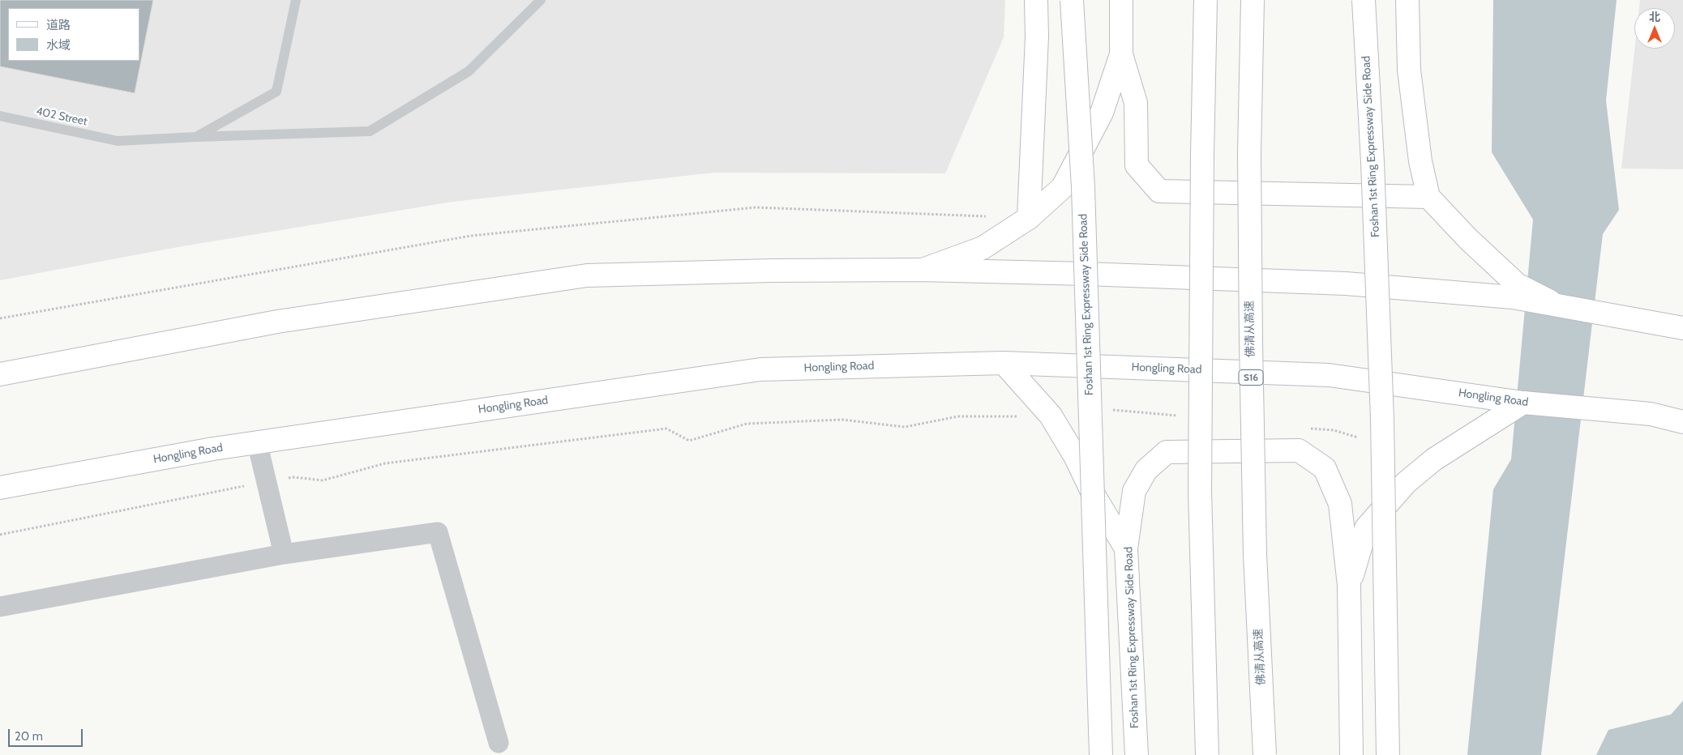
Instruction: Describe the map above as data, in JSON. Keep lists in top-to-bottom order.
{
  "streets": {
    "main road": [
      "Foshan 1st Ring Expressway Side Road",
      "佛清从高速",
      "Hongling Road",
      "S16"
    ],
    "lane": ["402 Street"]
  },
  "legend": ["道路", "水域"],
  "scale_bar": "20 m",
  "north": "top"
}
